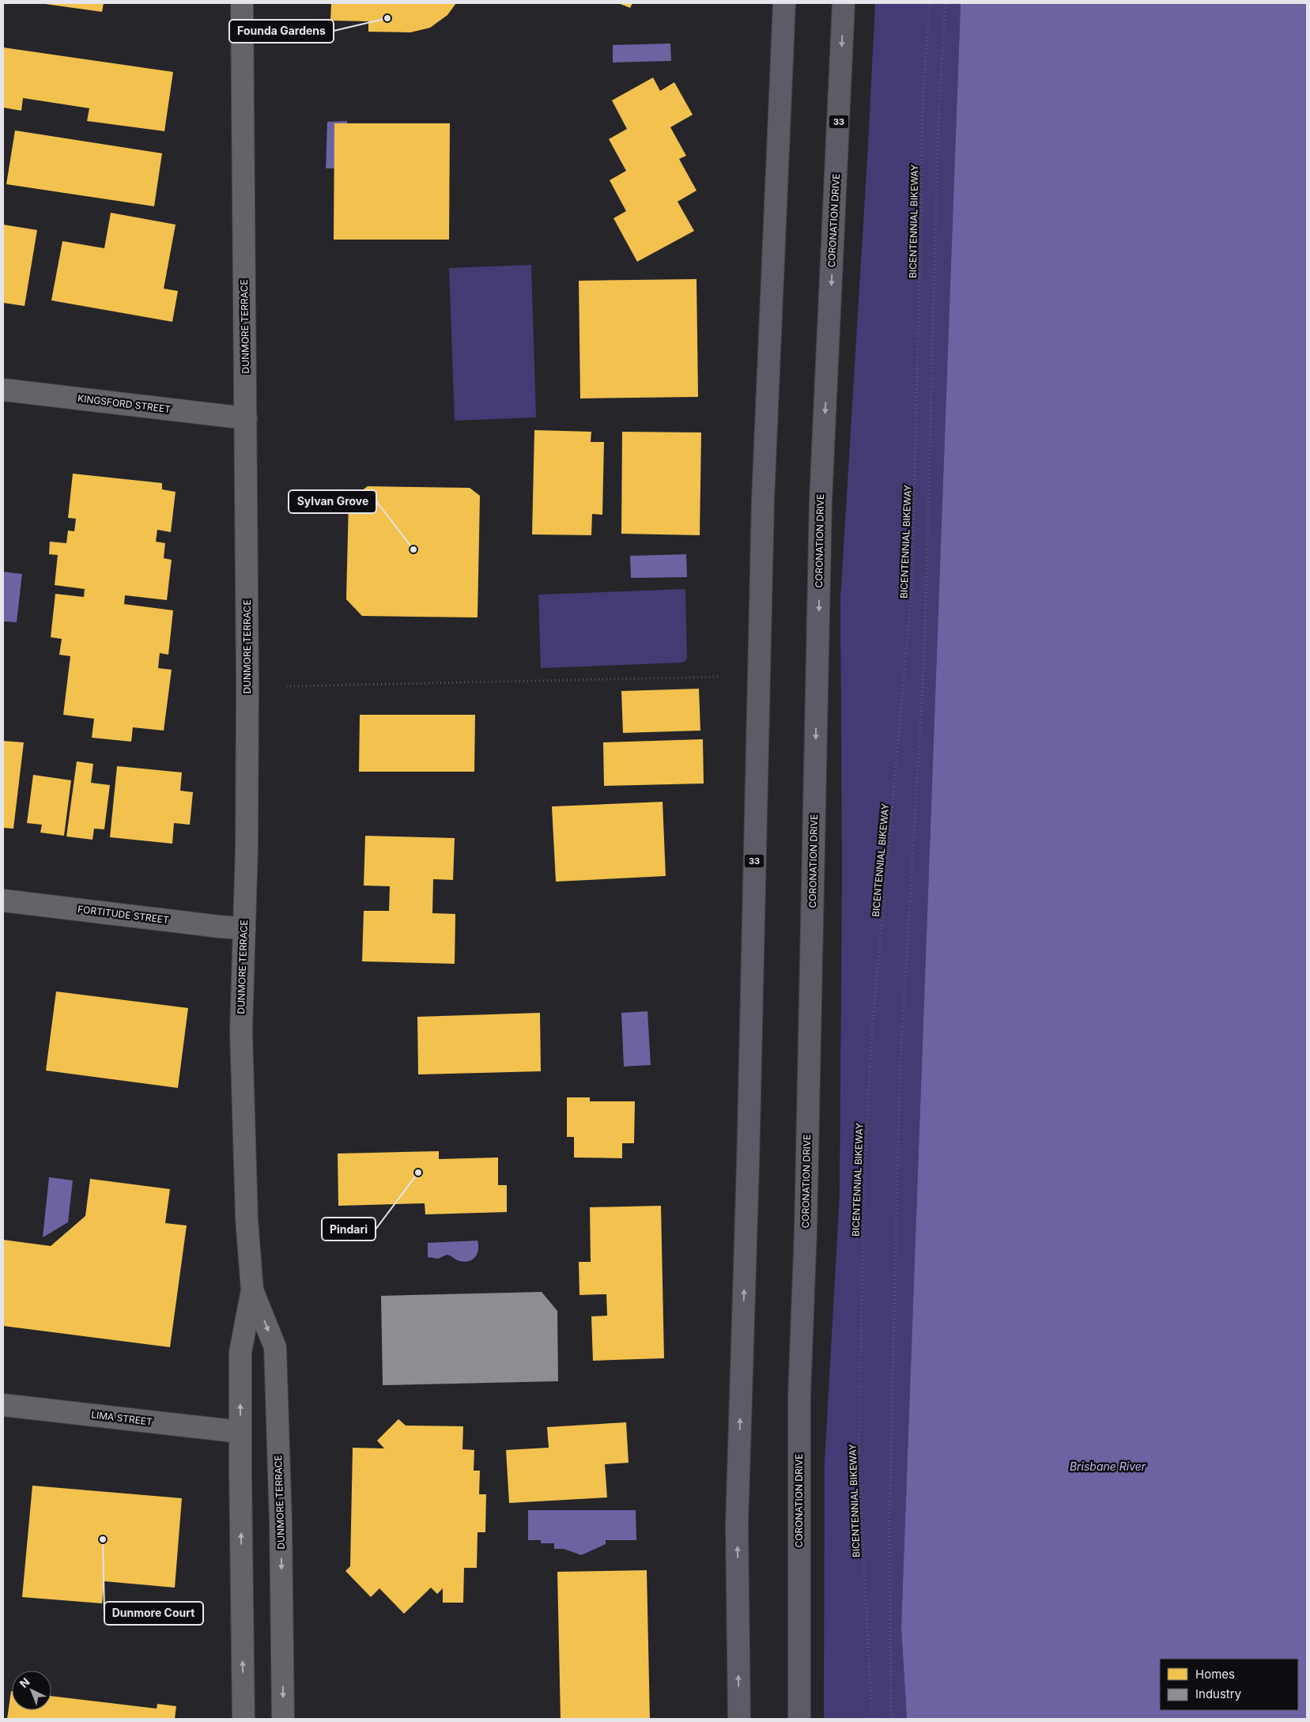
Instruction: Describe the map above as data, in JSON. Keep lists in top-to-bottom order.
{
  "streets": {
    "highway": ["33", "CORONATION DRIVE"],
    "street": [
      "DUNMORE TERRACE",
      "KINGSFORD STREET",
      "FORTITUDE STREET",
      "LIMA STREET"
    ],
    "path": ["BICENTENNIAL BIKEWAY"]
  },
  "crossings": [
    ["DUNMORE TERRACE", "KINGSFORD STREET"],
    ["DUNMORE TERRACE", "FORTITUDE STREET"],
    ["DUNMORE TERRACE", "LIMA STREET"]
  ],
  "water": ["Brisbane River"],
  "places": [
    "Founda Gardens",
    "Sylvan Grove",
    "Pindari",
    "Dunmore Court"
  ],
  "legend": ["Homes", "Industry"],
  "north": "top left"
}
